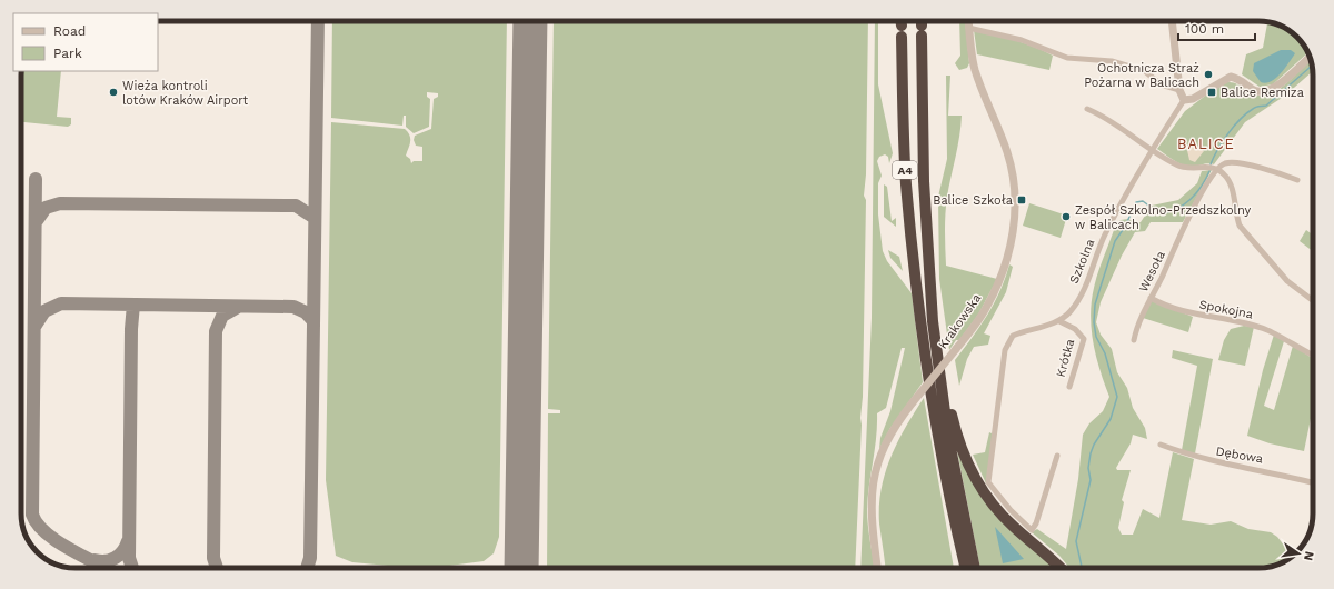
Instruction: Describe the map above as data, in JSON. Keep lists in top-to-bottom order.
{
  "streets": {
    "highway": ["A4"],
    "street": [
      "Szkolna",
      "Wesoła",
      "Spokojna",
      "Krakowska",
      "Krótka",
      "Dębowa"
    ]
  },
  "crossings": [
    ["Szkolna", "Krótka"],
    ["Wesoła", "Spokojna"]
  ],
  "districts": ["BALICE"],
  "places": {
    "other": ["Ochotnicza Straż Pożarna w Balicach", "Wieża kontroli lotów Kraków Airport", "Zespół Szkolno-Przedszkolny w Balicach"],
    "transit": ["Balice Remiza", "Balice Szkoła"]
  },
  "legend": ["Road", "Park"],
  "scale_bar": "100 m",
  "north": "right"
}
